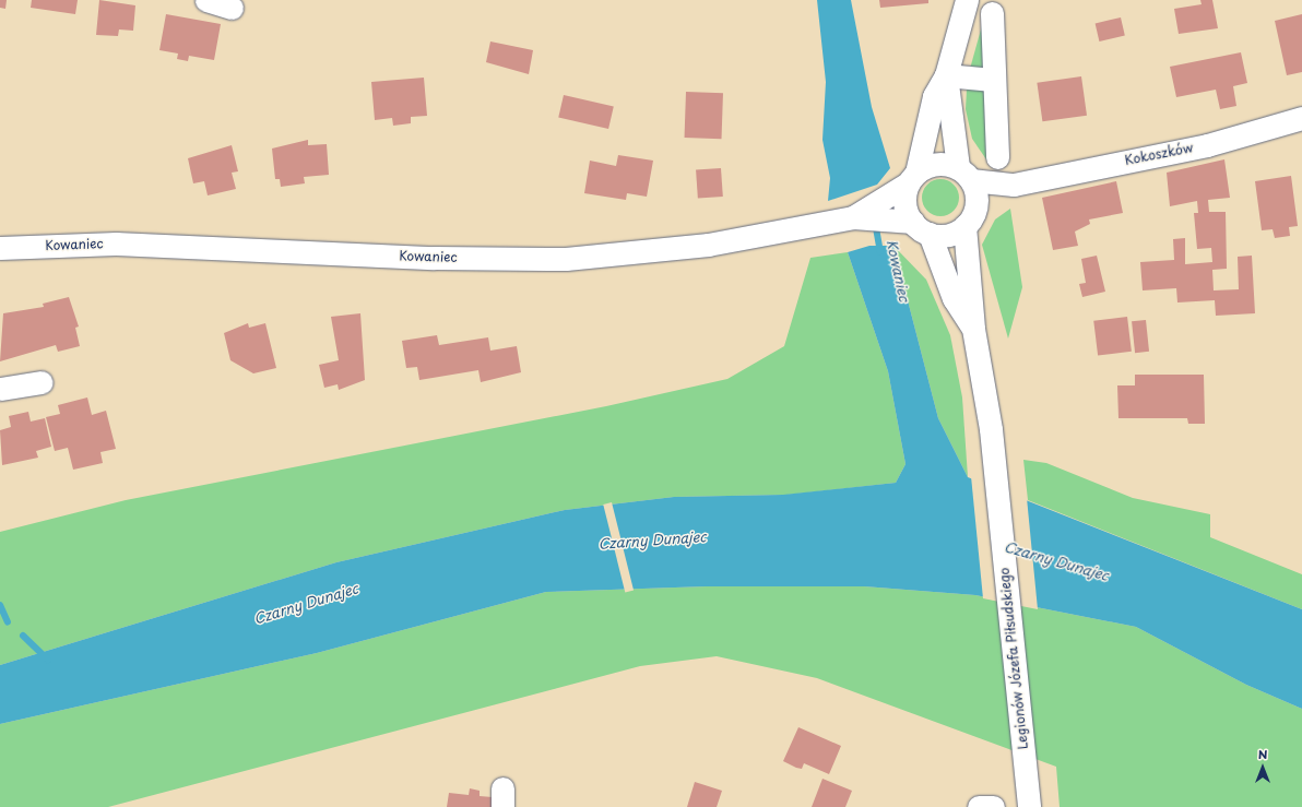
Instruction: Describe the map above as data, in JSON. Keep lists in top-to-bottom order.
{
  "streets": {
    "street": ["Kokoszków", "Kowaniec", "Legionów Józefa Piłsudskiego"]
  },
  "crossings": [
    ["Kokoszków", "Kowaniec"],
    ["Kokoszków", "Legionów Józefa Piłsudskiego"],
    ["Kowaniec", "Legionów Józefa Piłsudskiego"]
  ],
  "water": ["Kowaniec", "Czarny Dunajec"],
  "north": "top"
}
